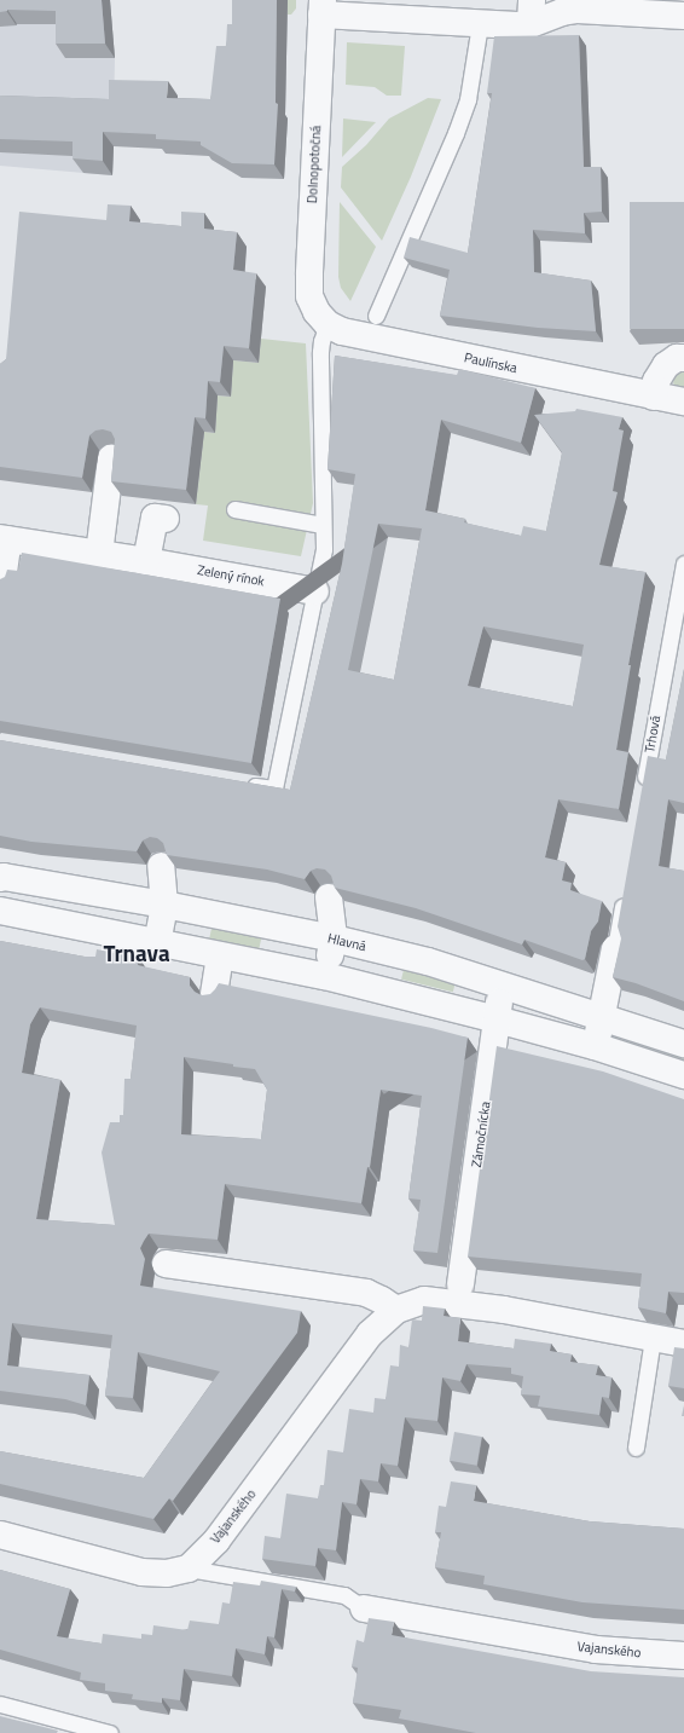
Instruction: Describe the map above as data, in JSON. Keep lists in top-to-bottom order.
{
  "streets": {
    "street": [
      "Dolnopotočná",
      "Paulínska",
      "Zelený rínok",
      "Hlavná",
      "Zámočnícka",
      "Vajanského"
    ],
    "lane": ["Trhová"]
  },
  "crossings": [
    ["Dolnopotočná", "Paulínska"],
    ["Hlavná", "Zámočnícka"]
  ],
  "districts": ["Trnava"]
}
